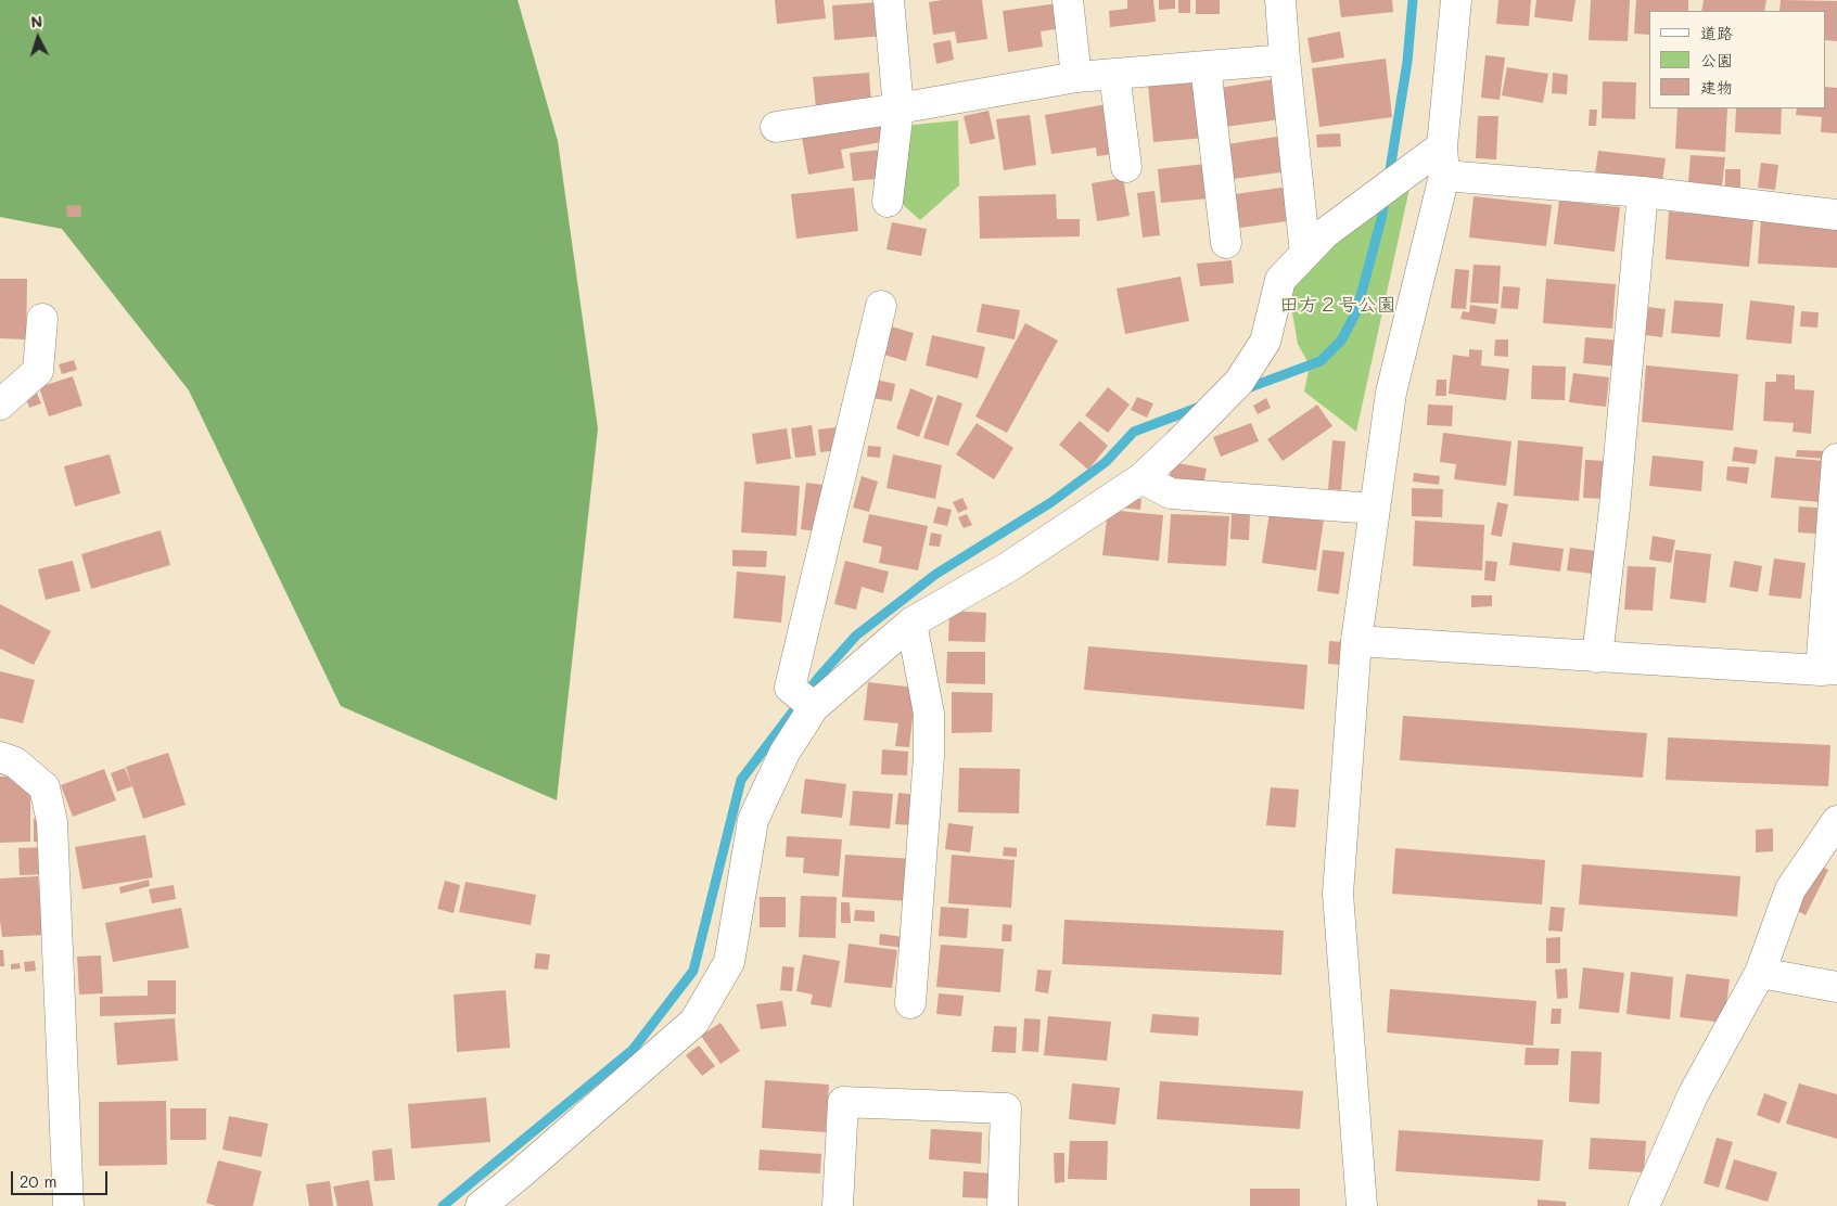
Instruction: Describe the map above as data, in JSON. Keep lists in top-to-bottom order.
{
  "parks": ["田方２号公園"],
  "legend": ["道路", "公園", "建物"],
  "scale_bar": "20 m",
  "north": "top"
}
